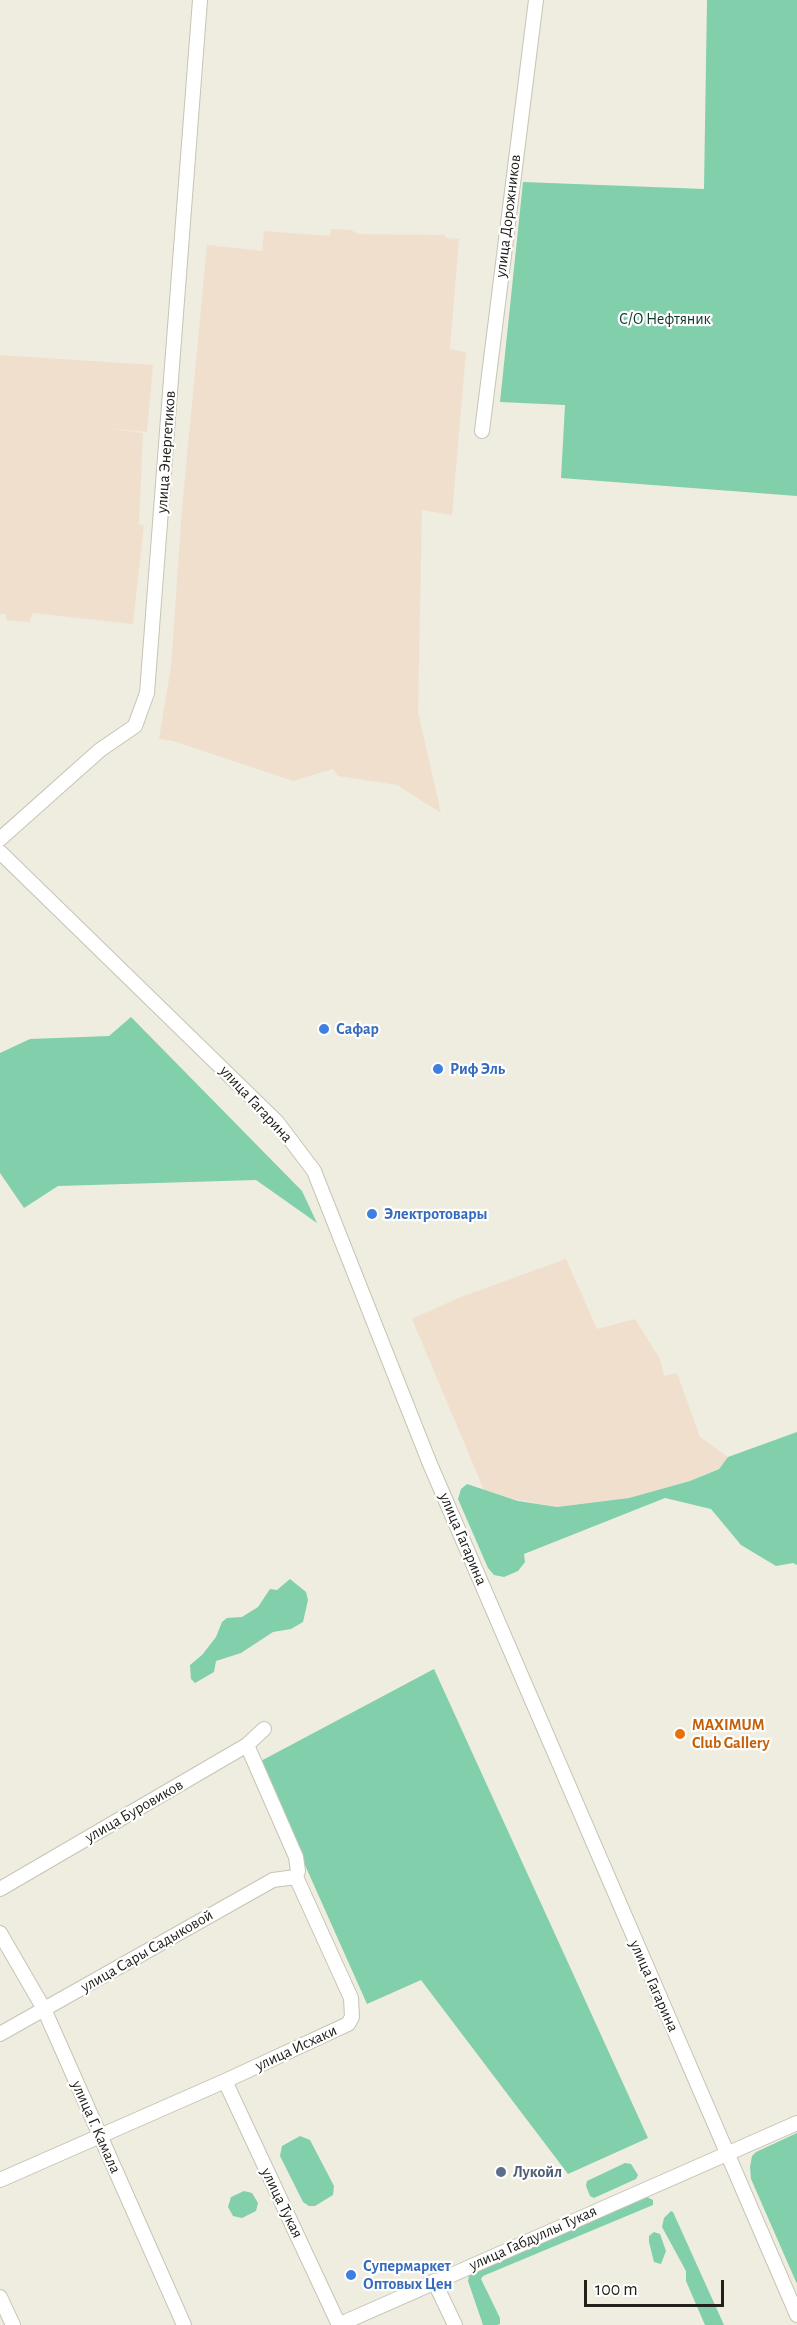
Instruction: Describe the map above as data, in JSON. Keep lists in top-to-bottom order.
{
  "streets": {
    "street": [
      "улица Дорожников",
      "улица Энергетиков",
      "улица Гагарина",
      "улица Буровиков",
      "улица Сары Садыковой",
      "улица Исхаки",
      "улица Г. Камала",
      "улица Тукая",
      "улица Габдуллы Тукая"
    ]
  },
  "crossings": [
    ["улица Гагарина", "улица Габдуллы Тукая"],
    ["улица Буровиков", "улица Исхаки"],
    ["улица Сары Садыковой", "улица Исхаки"],
    ["улица Сары Садыковой", "улица Г. Камала"],
    ["улица Исхаки", "улица Г. Камала"],
    ["улица Исхаки", "улица Тукая"],
    ["улица Тукая", "улица Габдуллы Тукая"]
  ],
  "parks": ["С/О Нефтяник"],
  "places": [
    "Сафар",
    "Риф Эль",
    "Электротовары",
    "MAXIMUM Club Gallery",
    "Лукойл",
    "Супермаркет Оптовых Цен"
  ],
  "scale_bar": "100 m"
}
